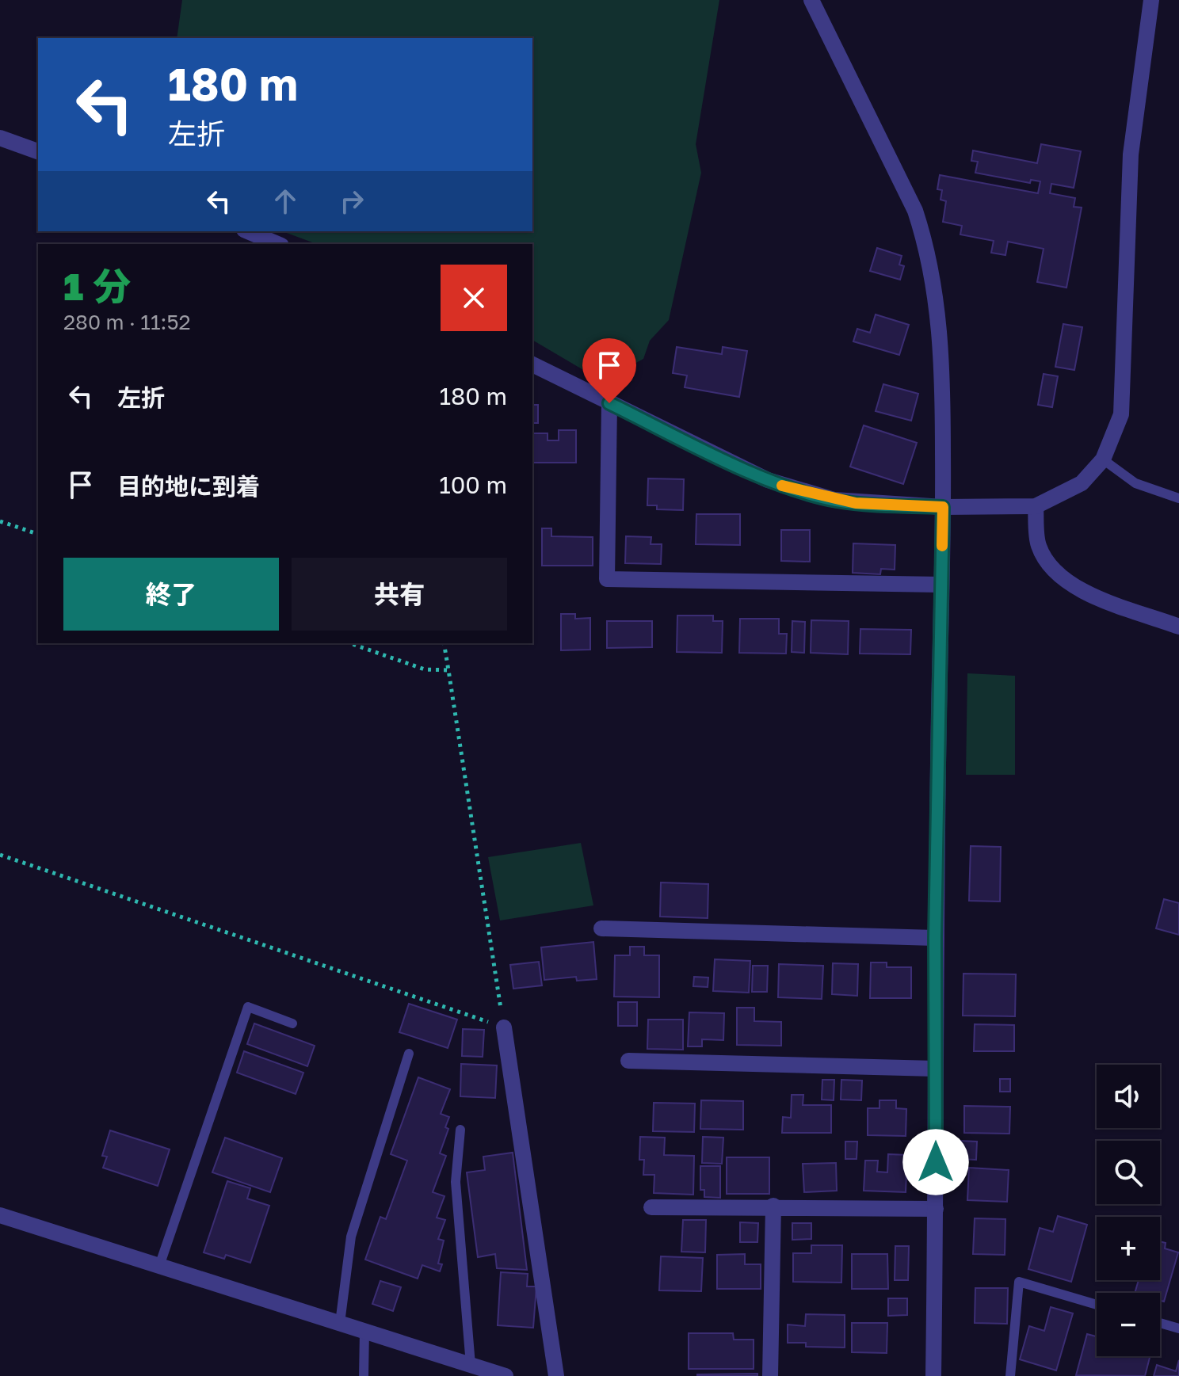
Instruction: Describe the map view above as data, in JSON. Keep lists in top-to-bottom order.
{
  "page": {
    "turn": ["180 m", "左折"],
    "heading": ["1 分", "280 m · 11:52"],
    "list": [
      {
        "name": "左折",
        "value": "180 m"
      },
      {
        "name": "目的地に到着",
        "value": "100 m"
      }
    ],
    "buttons": ["終了", "共有"],
    "map_buttons": ["+", "−"]
  }
}
